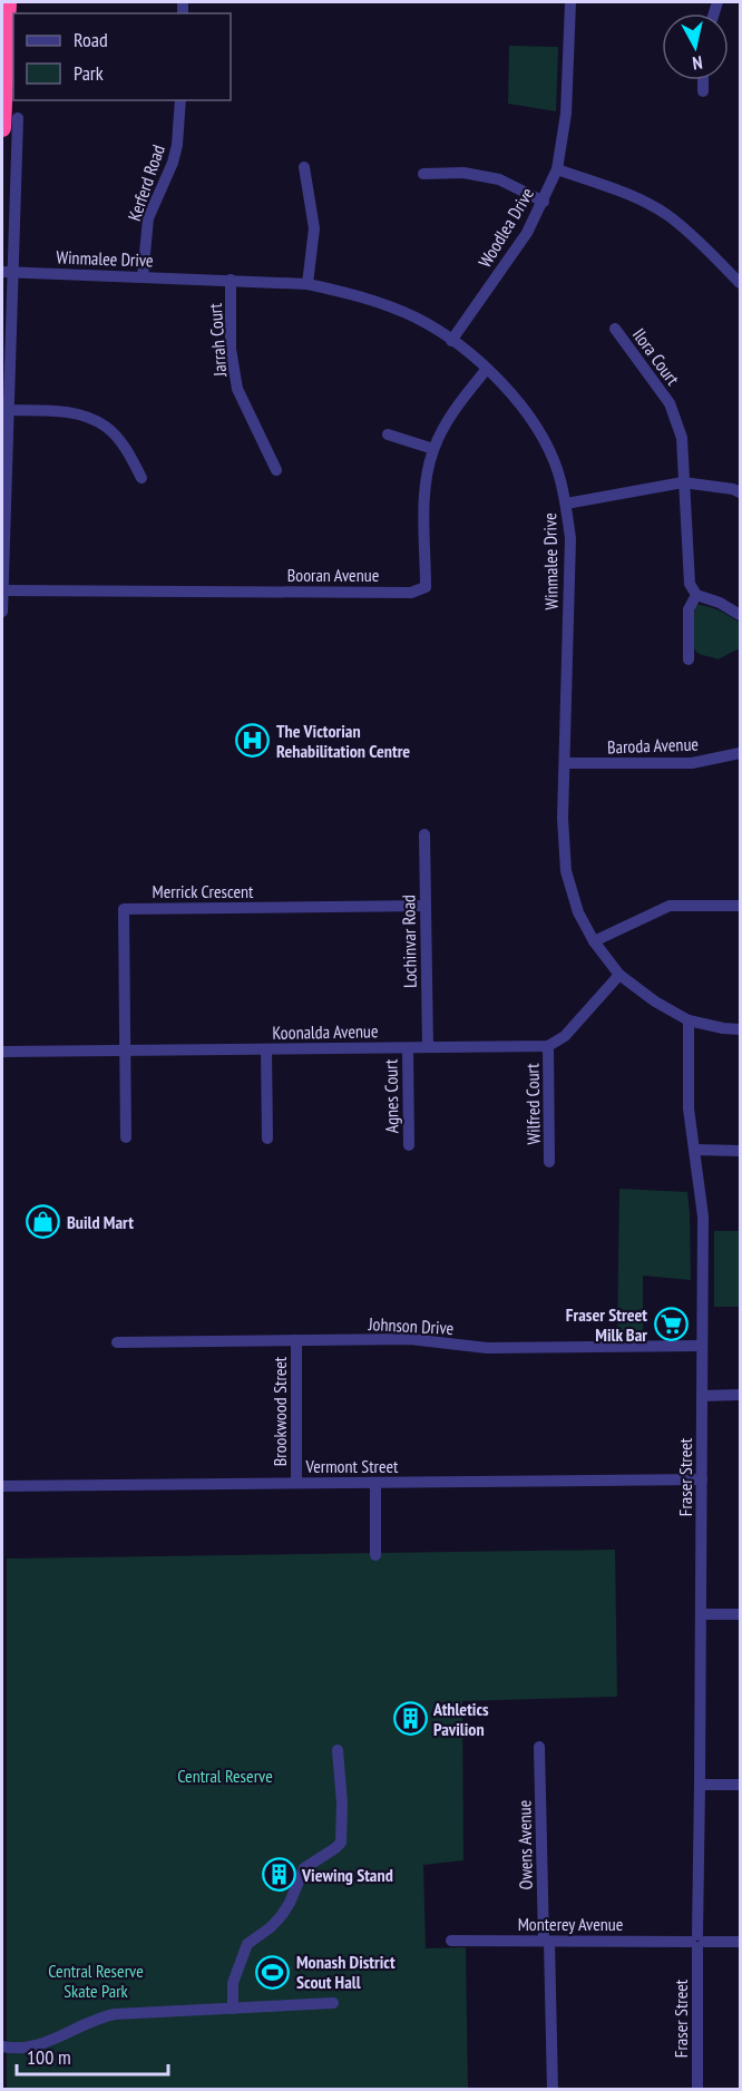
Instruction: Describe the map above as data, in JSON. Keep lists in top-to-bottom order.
{
  "streets": {
    "street": [
      "Kerferd Road",
      "Woodlea Drive",
      "Winmalee Drive",
      "Jarrah Court",
      "Ilora Court",
      "Booran Avenue",
      "Baroda Avenue",
      "Merrick Crescent",
      "Lochinvar Road",
      "Koonalda Avenue",
      "Agnes Court",
      "Wilfred Court",
      "Johnson Drive",
      "Brookwood Street",
      "Vermont Street",
      "Fraser Street",
      "Owens Avenue",
      "Monterey Avenue"
    ]
  },
  "crossings": [
    ["Kerferd Road", "Winmalee Drive"],
    ["Woodlea Drive", "Winmalee Drive"],
    ["Winmalee Drive", "Jarrah Court"],
    ["Winmalee Drive", "Booran Avenue"],
    ["Winmalee Drive", "Baroda Avenue"],
    ["Winmalee Drive", "Fraser Street"],
    ["Merrick Crescent", "Lochinvar Road"],
    ["Merrick Crescent", "Koonalda Avenue"],
    ["Lochinvar Road", "Koonalda Avenue"],
    ["Koonalda Avenue", "Agnes Court"],
    ["Koonalda Avenue", "Wilfred Court"],
    ["Johnson Drive", "Brookwood Street"],
    ["Johnson Drive", "Fraser Street"],
    ["Brookwood Street", "Vermont Street"],
    ["Vermont Street", "Fraser Street"],
    ["Fraser Street", "Monterey Avenue"],
    ["Owens Avenue", "Monterey Avenue"]
  ],
  "parks": ["Central Reserve", "Central Reserve Skate Park"],
  "places": {
    "hospital": ["The Victorian Rehabilitation Centre"],
    "shop": ["Build Mart"],
    "supermarket": ["Fraser Street Milk Bar"],
    "building": ["Athletics Pavilion", "Viewing Stand"],
    "sports": ["Monash District Scout Hall"]
  },
  "legend": ["Road", "Park"],
  "scale_bar": "100 m",
  "north": "bottom"
}
